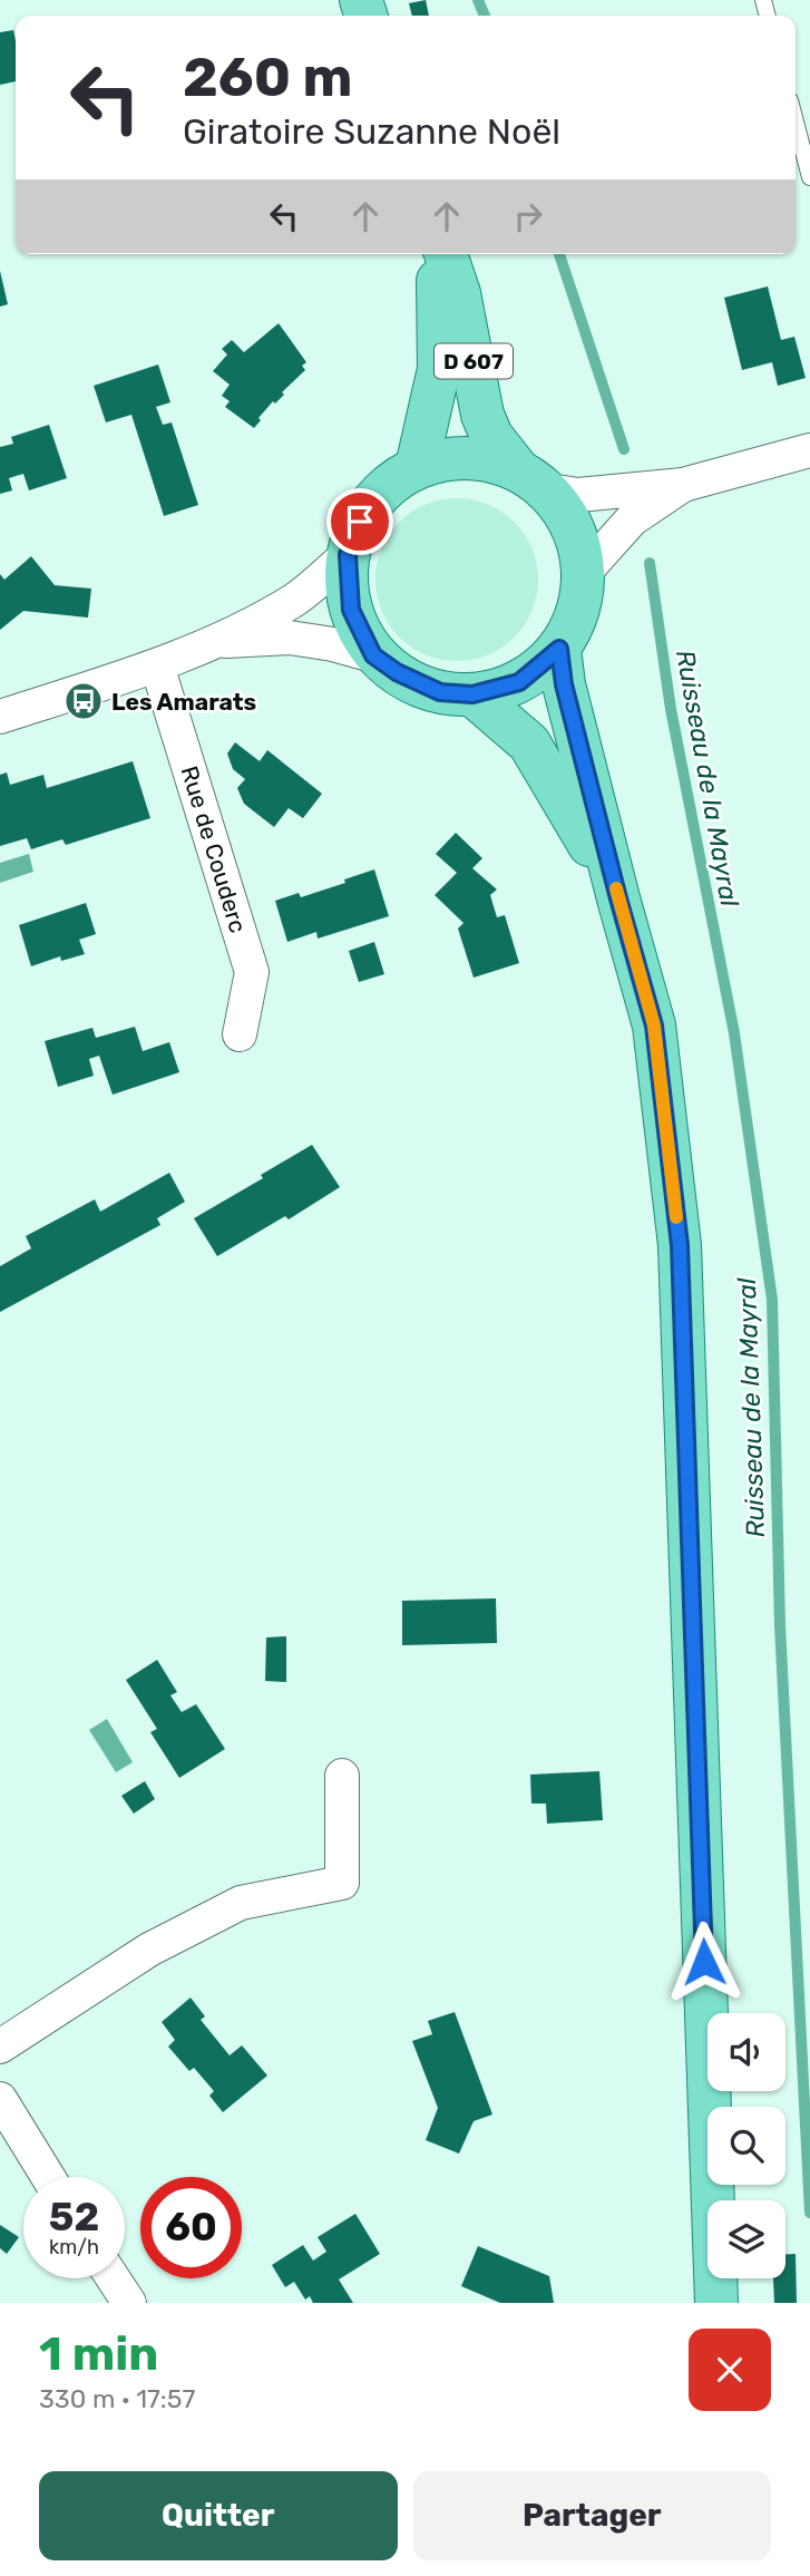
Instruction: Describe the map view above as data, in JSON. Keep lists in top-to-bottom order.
{
  "streets": {
    "main road": ["D 607"],
    "street": ["Rue de Couderc"]
  },
  "water": ["Ruisseau de la Mayral"],
  "places": {
    "bus stop": ["Les Amarats"]
  },
  "page": {
    "turn": ["260 m", "Giratoire Suzanne Noël"],
    "speed": "52 km/h",
    "limit": "60",
    "heading": ["1 min", "330 m · 17:57"],
    "buttons": ["Quitter", "Partager"]
  }
}
